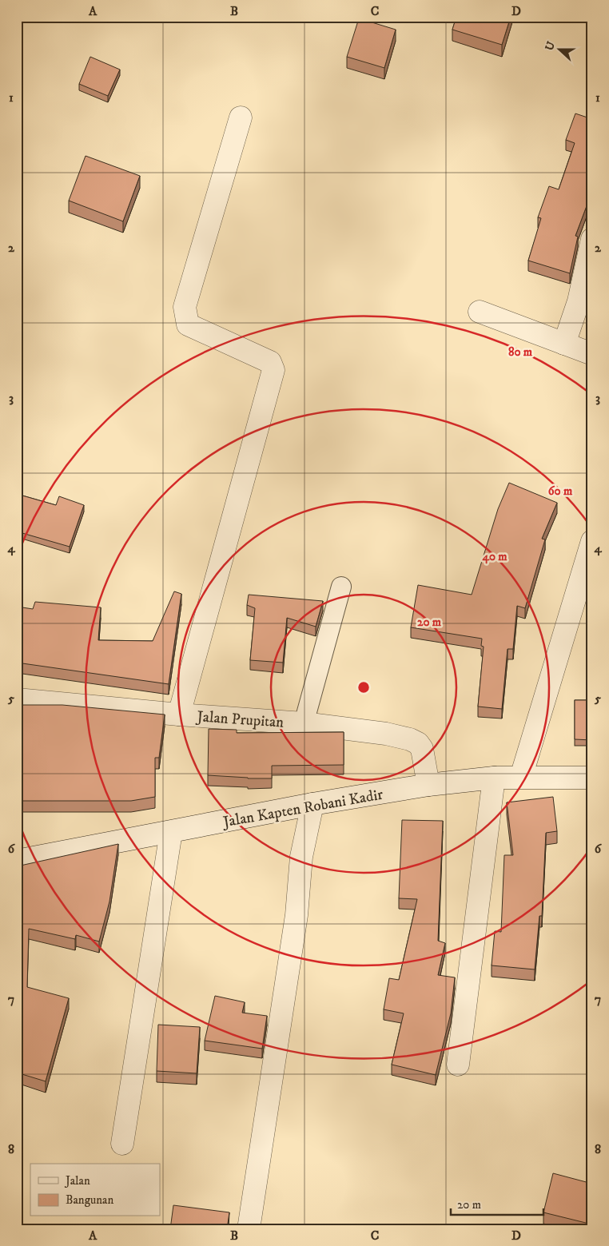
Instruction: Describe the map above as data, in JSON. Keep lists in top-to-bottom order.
{
  "streets": {
    "street": ["Jalan Prupitan", "Jalan Kapten Robani Kadir"]
  },
  "crossings": [
    ["Jalan Prupitan", "Jalan Kapten Robani Kadir"]
  ],
  "legend": ["Jalan", "Bangunan"],
  "scale_bar": "20 m",
  "north": "left",
  "grid": {
    "columns": [
      "A",
      "B",
      "C",
      "D"
    ],
    "rows": [
      "1",
      "2",
      "3",
      "4",
      "5",
      "6",
      "7",
      "8"
    ]
  },
  "rings": [
    "80 m",
    "60 m",
    "40 m",
    "20 m"
  ]
}
